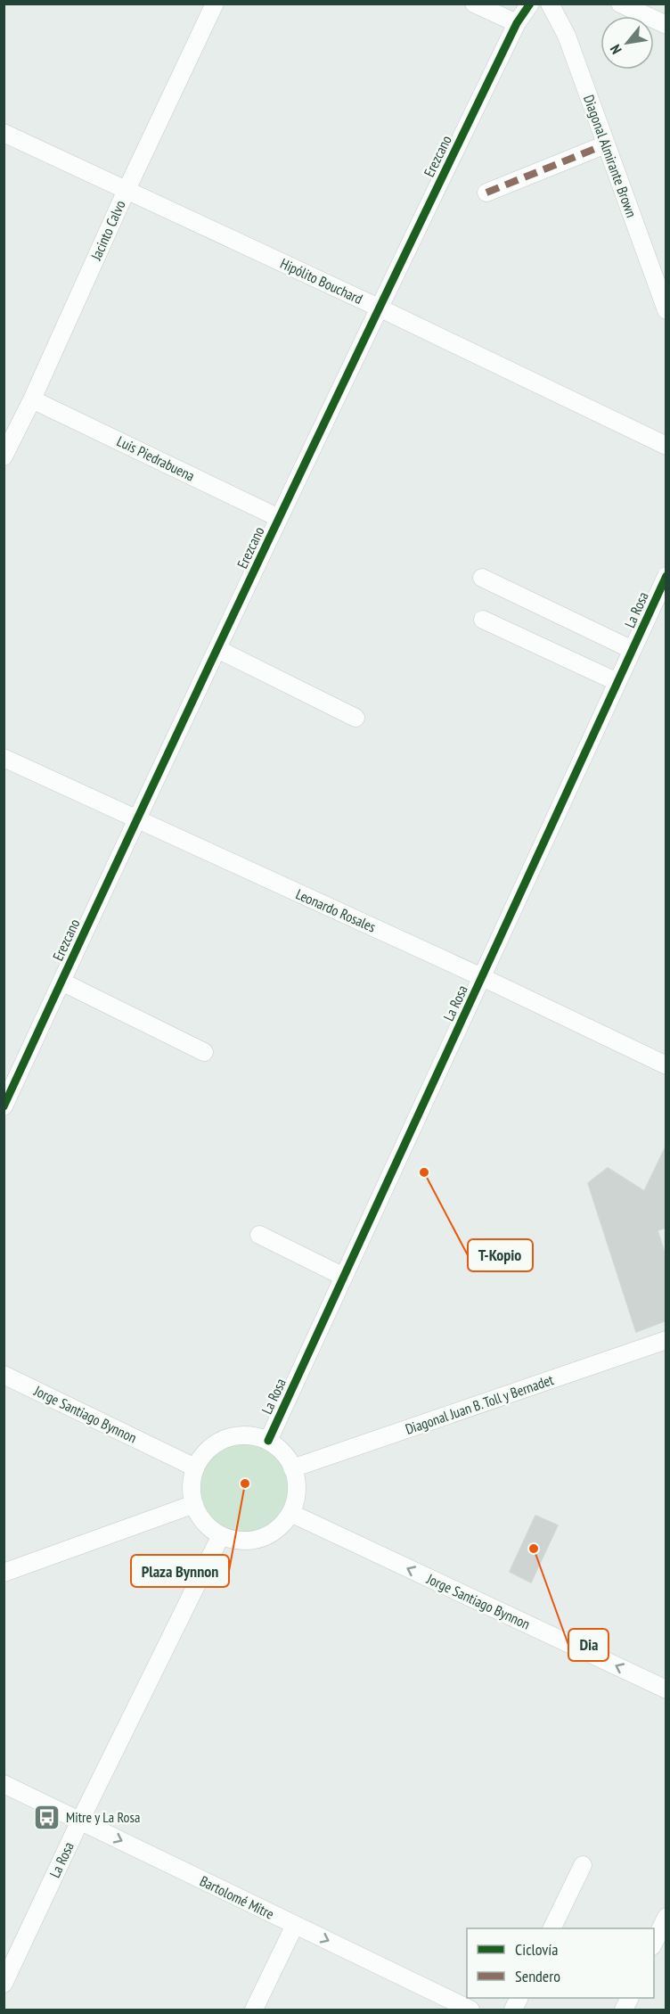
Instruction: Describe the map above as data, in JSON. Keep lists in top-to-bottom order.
{
  "streets": {
    "street": [
      "Erezcano",
      "Diagonal Almirante Brown",
      "Jacinto Calvo",
      "Hipólito Bouchard",
      "Luis Piedrabuena",
      "La Rosa",
      "Leonardo Rosales",
      "Diagonal Juan B. Toll y Bernadet",
      "Jorge Santiago Bynnon",
      "Bartolomé Mitre"
    ]
  },
  "crossings": [
    ["Erezcano", "Hipólito Bouchard"],
    ["Erezcano", "Luis Piedrabuena"],
    ["Erezcano", "Leonardo Rosales"],
    ["Jacinto Calvo", "Hipólito Bouchard"],
    ["Jacinto Calvo", "Luis Piedrabuena"],
    ["La Rosa", "Leonardo Rosales"],
    ["La Rosa", "Diagonal Juan B. Toll y Bernadet"],
    ["La Rosa", "Jorge Santiago Bynnon"],
    ["La Rosa", "Bartolomé Mitre"],
    ["Diagonal Juan B. Toll y Bernadet", "Jorge Santiago Bynnon"]
  ],
  "one_way": ["Jorge Santiago Bynnon", "Bartolomé Mitre"],
  "places": {
    "other": ["T-Kopio", "Plaza Bynnon", "Dia"],
    "bus stop": ["Mitre y La Rosa"]
  },
  "legend": ["Ciclovía", "Sendero"],
  "north": "bottom left"
}
